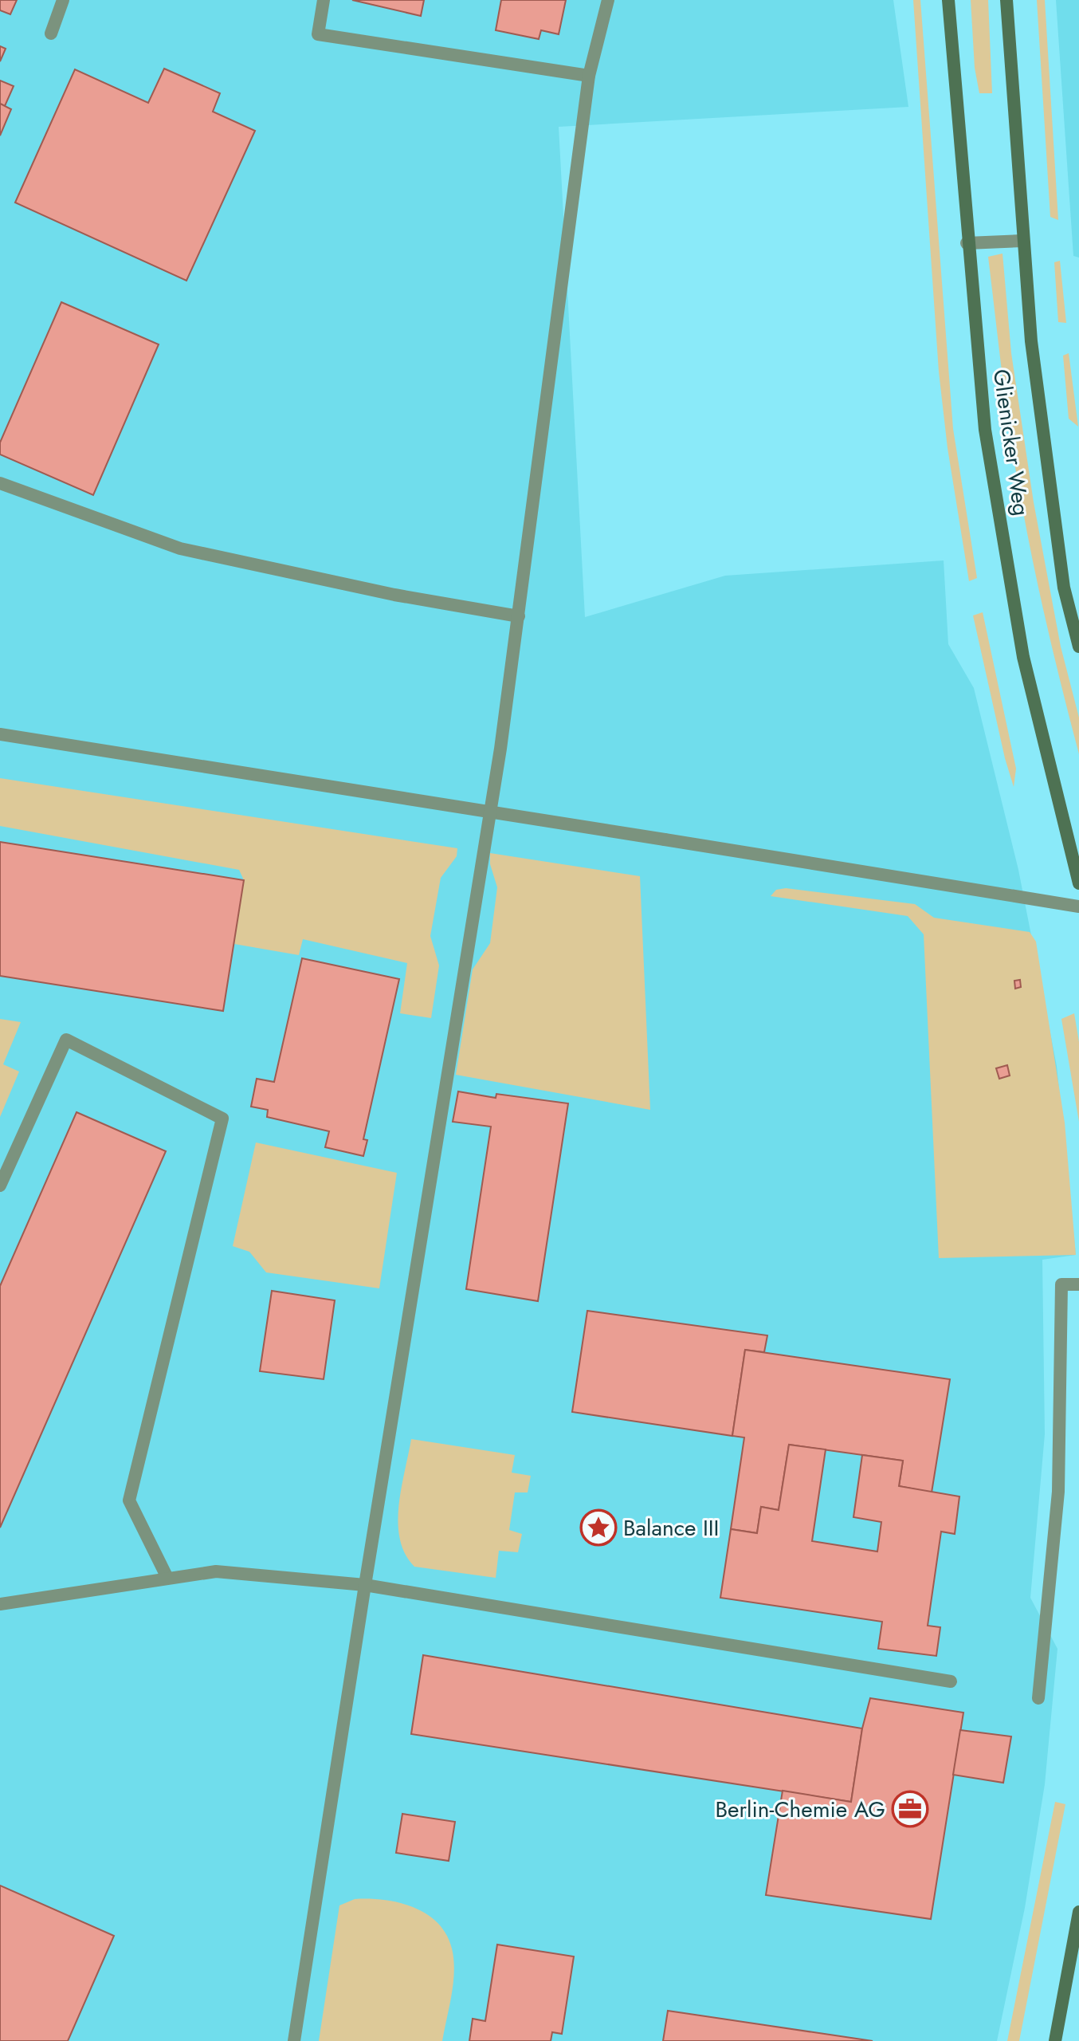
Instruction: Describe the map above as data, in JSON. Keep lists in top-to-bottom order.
{
  "streets": {
    "main road": ["Glienicker Weg"]
  },
  "places": {
    "place": ["Balance III"],
    "office": ["Berlin-Chemie AG"]
  }
}
